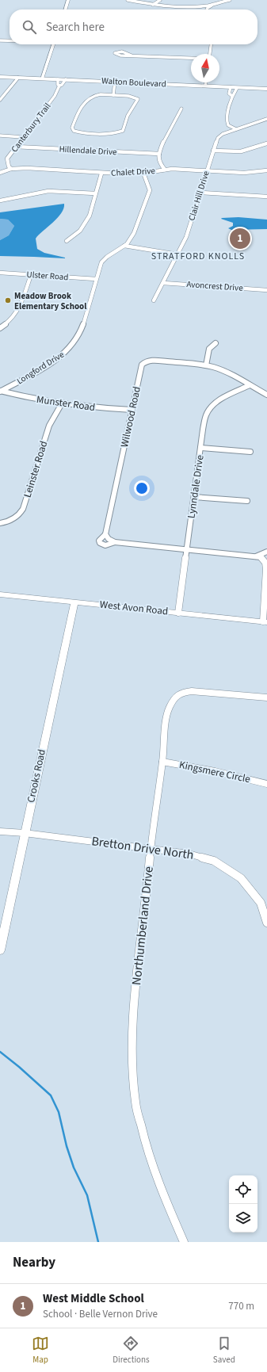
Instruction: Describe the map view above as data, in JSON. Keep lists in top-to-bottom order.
{
  "streets": {
    "main road": ["Walton Boulevard"],
    "street": [
      "Canterbury Trail",
      "Hillendale Drive",
      "Chalet Drive",
      "Clair Hill Drive",
      "Ulster Road",
      "Avoncrest Drive",
      "Longford Drive",
      "Munster Road",
      "Wilwood Road",
      "Leinster Road",
      "Lynndale Drive",
      "West Avon Road",
      "Kingsmere Circle",
      "Crooks Road",
      "Bretton Drive North",
      "Northumberland Drive"
    ]
  },
  "crossings": [
    ["Walton Boulevard", "Canterbury Trail"],
    ["Canterbury Trail", "Hillendale Drive"],
    ["Canterbury Trail", "Chalet Drive"],
    ["Chalet Drive", "Clair Hill Drive"],
    ["Chalet Drive", "Longford Drive"],
    ["Clair Hill Drive", "Avoncrest Drive"],
    ["Ulster Road", "Longford Drive"],
    ["Longford Drive", "Munster Road"],
    ["Munster Road", "Wilwood Road"],
    ["Munster Road", "Leinster Road"],
    ["Wilwood Road", "Lynndale Drive"],
    ["Lynndale Drive", "West Avon Road"],
    ["West Avon Road", "Crooks Road"],
    ["Kingsmere Circle", "Northumberland Drive"],
    ["Crooks Road", "Bretton Drive North"],
    ["Bretton Drive North", "Northumberland Drive"]
  ],
  "districts": ["STRATFORD KNOLLS"],
  "places": ["Meadow Brook Elementary School"],
  "north": "top",
  "page": {
    "search": "Search here",
    "pins": "1",
    "heading": "Nearby",
    "list": [
      {
        "mark": "1",
        "name": "West Middle School",
        "note": "School · Belle Vernon Drive",
        "value": "770 m"
      }
    ],
    "nav": ["Map", "Directions", "Saved"]
  }
}
